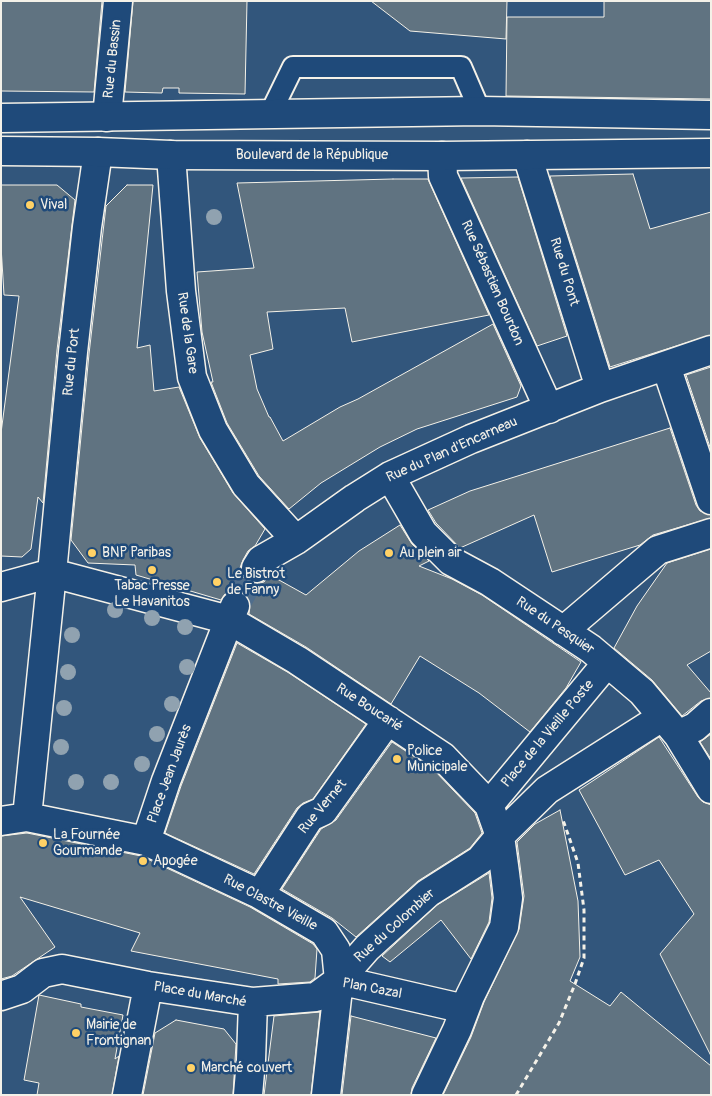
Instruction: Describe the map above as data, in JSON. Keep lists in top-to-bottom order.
{
  "streets": {
    "street": [
      "Rue du Bassin",
      "Boulevard de la République",
      "Rue du Pont",
      "Rue Sébastien Bourdon",
      "Rue de la Gare",
      "Rue du Port",
      "Rue du Plan d'Encarneau",
      "Rue du Pesquier",
      "Rue Boucarié",
      "Place de la Vieille Poste",
      "Place Jean Jaurès",
      "Rue Vernet",
      "Rue Clastre Vieille",
      "Rue du Colombier",
      "Plan Cazal",
      "Place du Marché"
    ]
  },
  "crossings": [
    ["Boulevard de la République", "Rue du Pont"],
    ["Boulevard de la République", "Rue Sébastien Bourdon"],
    ["Boulevard de la République", "Rue de la Gare"],
    ["Boulevard de la République", "Rue du Port"],
    ["Rue du Pont", "Rue du Plan d'Encarneau"],
    ["Rue Sébastien Bourdon", "Rue du Plan d'Encarneau"],
    ["Rue de la Gare", "Rue du Plan d'Encarneau"],
    ["Rue du Port", "Place Jean Jaurès"],
    ["Rue du Plan d'Encarneau", "Rue du Pesquier"],
    ["Rue du Pesquier", "Place de la Vieille Poste"],
    ["Rue Boucarié", "Place de la Vieille Poste"],
    ["Rue Boucarié", "Place Jean Jaurès"],
    ["Rue Boucarié", "Rue Vernet"],
    ["Rue Boucarié", "Rue du Colombier"],
    ["Rue Boucarié", "Plan Cazal"],
    ["Place Jean Jaurès", "Rue Clastre Vieille"],
    ["Rue Vernet", "Rue Clastre Vieille"],
    ["Rue Clastre Vieille", "Rue du Colombier"],
    ["Rue Clastre Vieille", "Plan Cazal"],
    ["Rue du Colombier", "Plan Cazal"],
    ["Plan Cazal", "Place du Marché"]
  ],
  "places": [
    "Vival",
    "BNP Paribas",
    "Au plein air",
    "Tabac Presse Le Havanitos",
    "Le Bistrot de Fanny",
    "Police Municipale",
    "La Fournée Gourmande",
    "Apogée",
    "Mairie de Frontignan",
    "Marché couvert"
  ]
}
